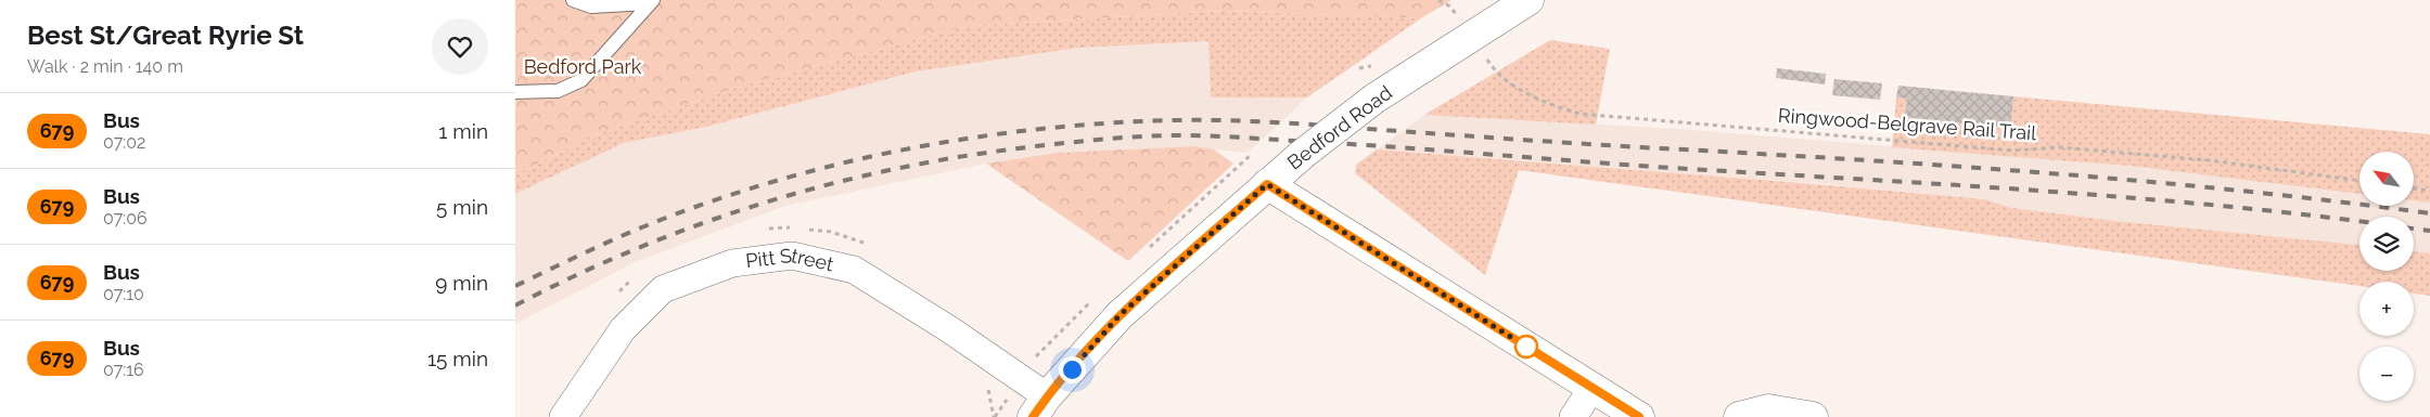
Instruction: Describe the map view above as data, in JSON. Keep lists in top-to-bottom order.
{
  "streets": {
    "main road": ["Bedford Road"],
    "street": ["Pitt Street"],
    "path": ["Ringwood-Belgrave Rail Trail"]
  },
  "crossings": [
    ["Ringwood-Belgrave Rail Trail", "Bedford Road"],
    ["Bedford Road", "Pitt Street"]
  ],
  "parks": ["Bedford Park"],
  "lines": ["bus line 679"],
  "north": "top left",
  "page": {
    "heading": ["Best St/Great Ryrie St", "Walk · 2 min · 140 m"],
    "list": [
      {
        "mark": "679",
        "name": "Bus",
        "note": "07:02",
        "value": "1 min"
      },
      {
        "mark": "679",
        "name": "Bus",
        "note": "07:06",
        "value": "5 min"
      },
      {
        "mark": "679",
        "name": "Bus",
        "note": "07:10",
        "value": "9 min"
      },
      {
        "mark": "679",
        "name": "Bus",
        "note": "07:16",
        "value": "15 min"
      }
    ],
    "map_buttons": ["+", "−"]
  }
}
